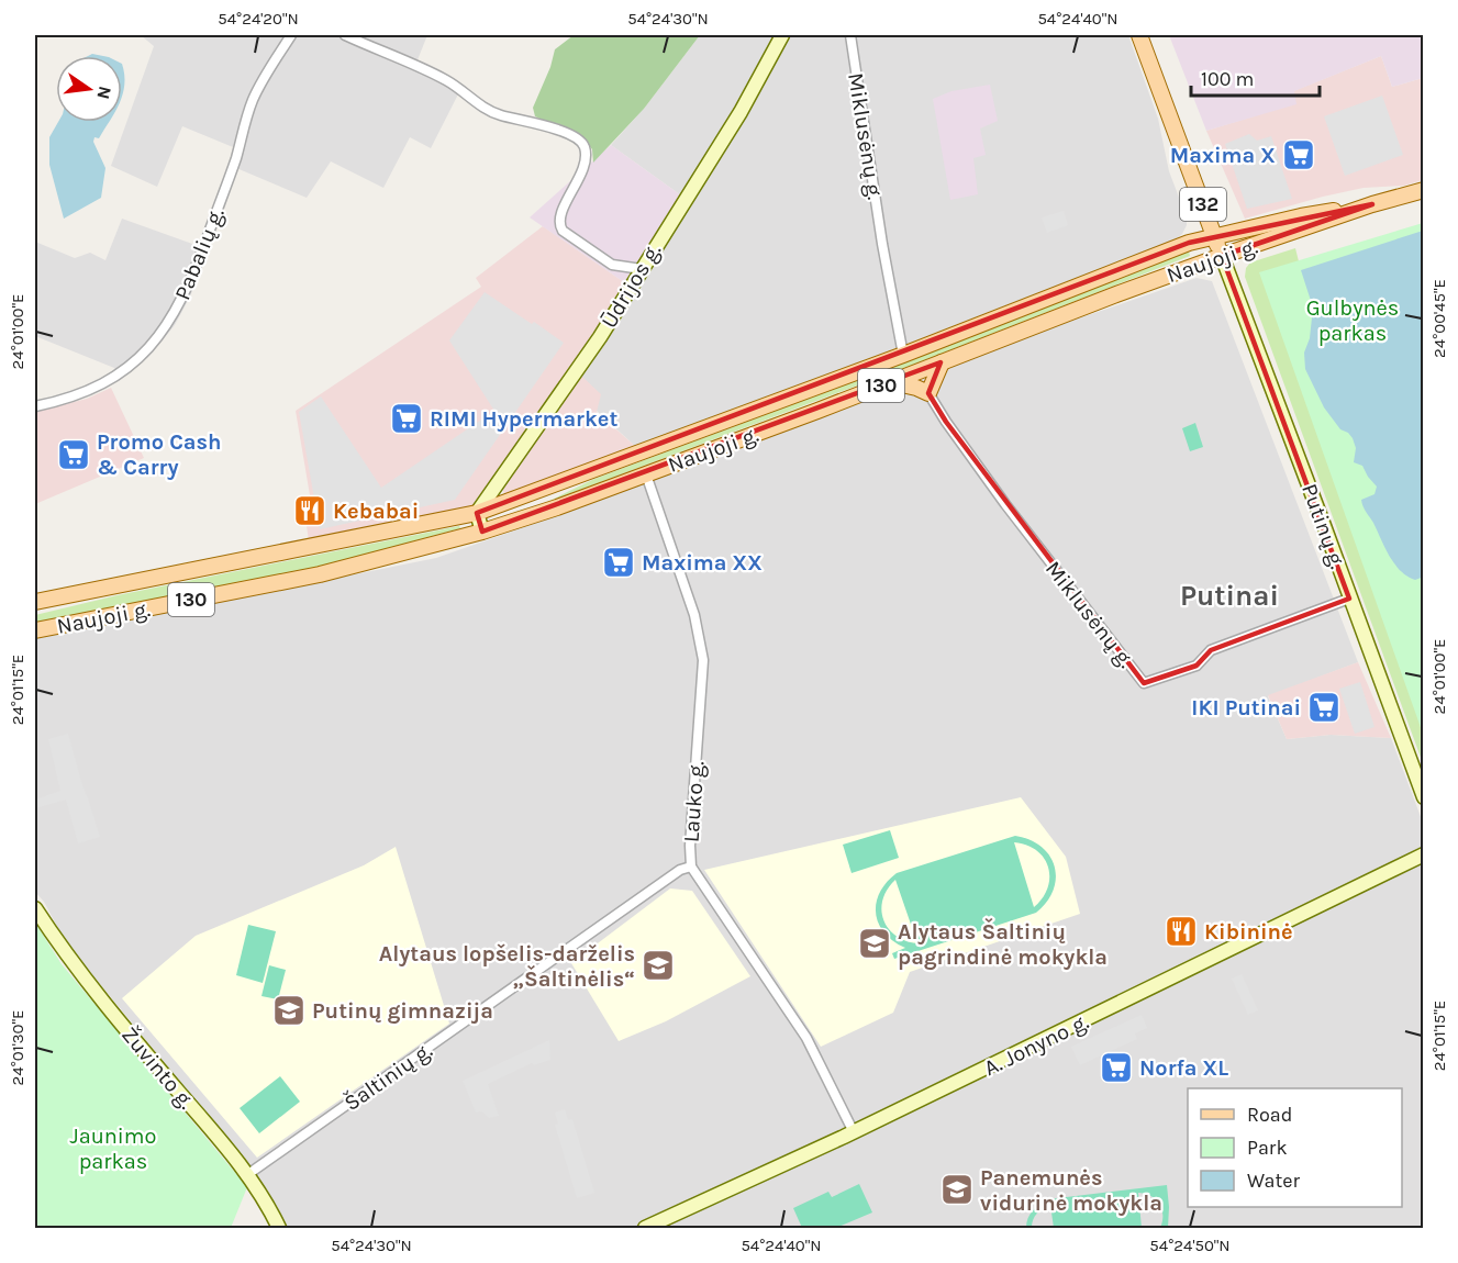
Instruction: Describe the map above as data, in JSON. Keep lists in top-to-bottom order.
{
  "streets": {
    "main road": ["132", "Naujoji g.", "130"],
    "street": [
      "Miklusėnų g.",
      "Pabalių g.",
      "Ūdrijos g.",
      "Putinų g.",
      "Lauko g.",
      "A. Jonyno g.",
      "Žuvinto g.",
      "Šaltinių g."
    ]
  },
  "crossings": [
    ["Miklusėnų g.", "Naujoji g."],
    ["Miklusėnų g.", "Putinų g."],
    ["132", "Naujoji g."],
    ["132", "Putinų g."],
    ["Naujoji g.", "Ūdrijos g."],
    ["Naujoji g.", "Putinų g."],
    ["Naujoji g.", "Lauko g."],
    ["Lauko g.", "A. Jonyno g."],
    ["Lauko g.", "Šaltinių g."],
    ["Žuvinto g.", "Šaltinių g."]
  ],
  "districts": ["Putinai"],
  "parks": ["Gulbynės parkas", "Jaunimo parkas"],
  "places": {
    "supermarket": [
      "Maxima X",
      "RIMI Hypermarket",
      "Promo Cash & Carry",
      "Maxima XX",
      "IKI Putinai",
      "Norfa XL"
    ],
    "restaurant": ["Kebabai", "Kibininė"],
    "school or university": [
      "Alytaus Šaltinių pagrindinė mokykla",
      "Alytaus lopšelis-darželis „Šaltinėlis“",
      "Putinų gimnazija",
      "Panemunės vidurinė mokykla"
    ]
  },
  "legend": ["Road", "Park", "Water"],
  "scale_bar": "100 m",
  "north": "right",
  "coordinates": [
    "54°24'20\"N",
    "54°24'30\"N",
    "54°24'40\"N",
    "24°00'45\"E",
    "24°01'00\"E",
    "24°01'15\"E",
    "24°01'30\"E",
    "54°24'50\"N"
  ]
}
